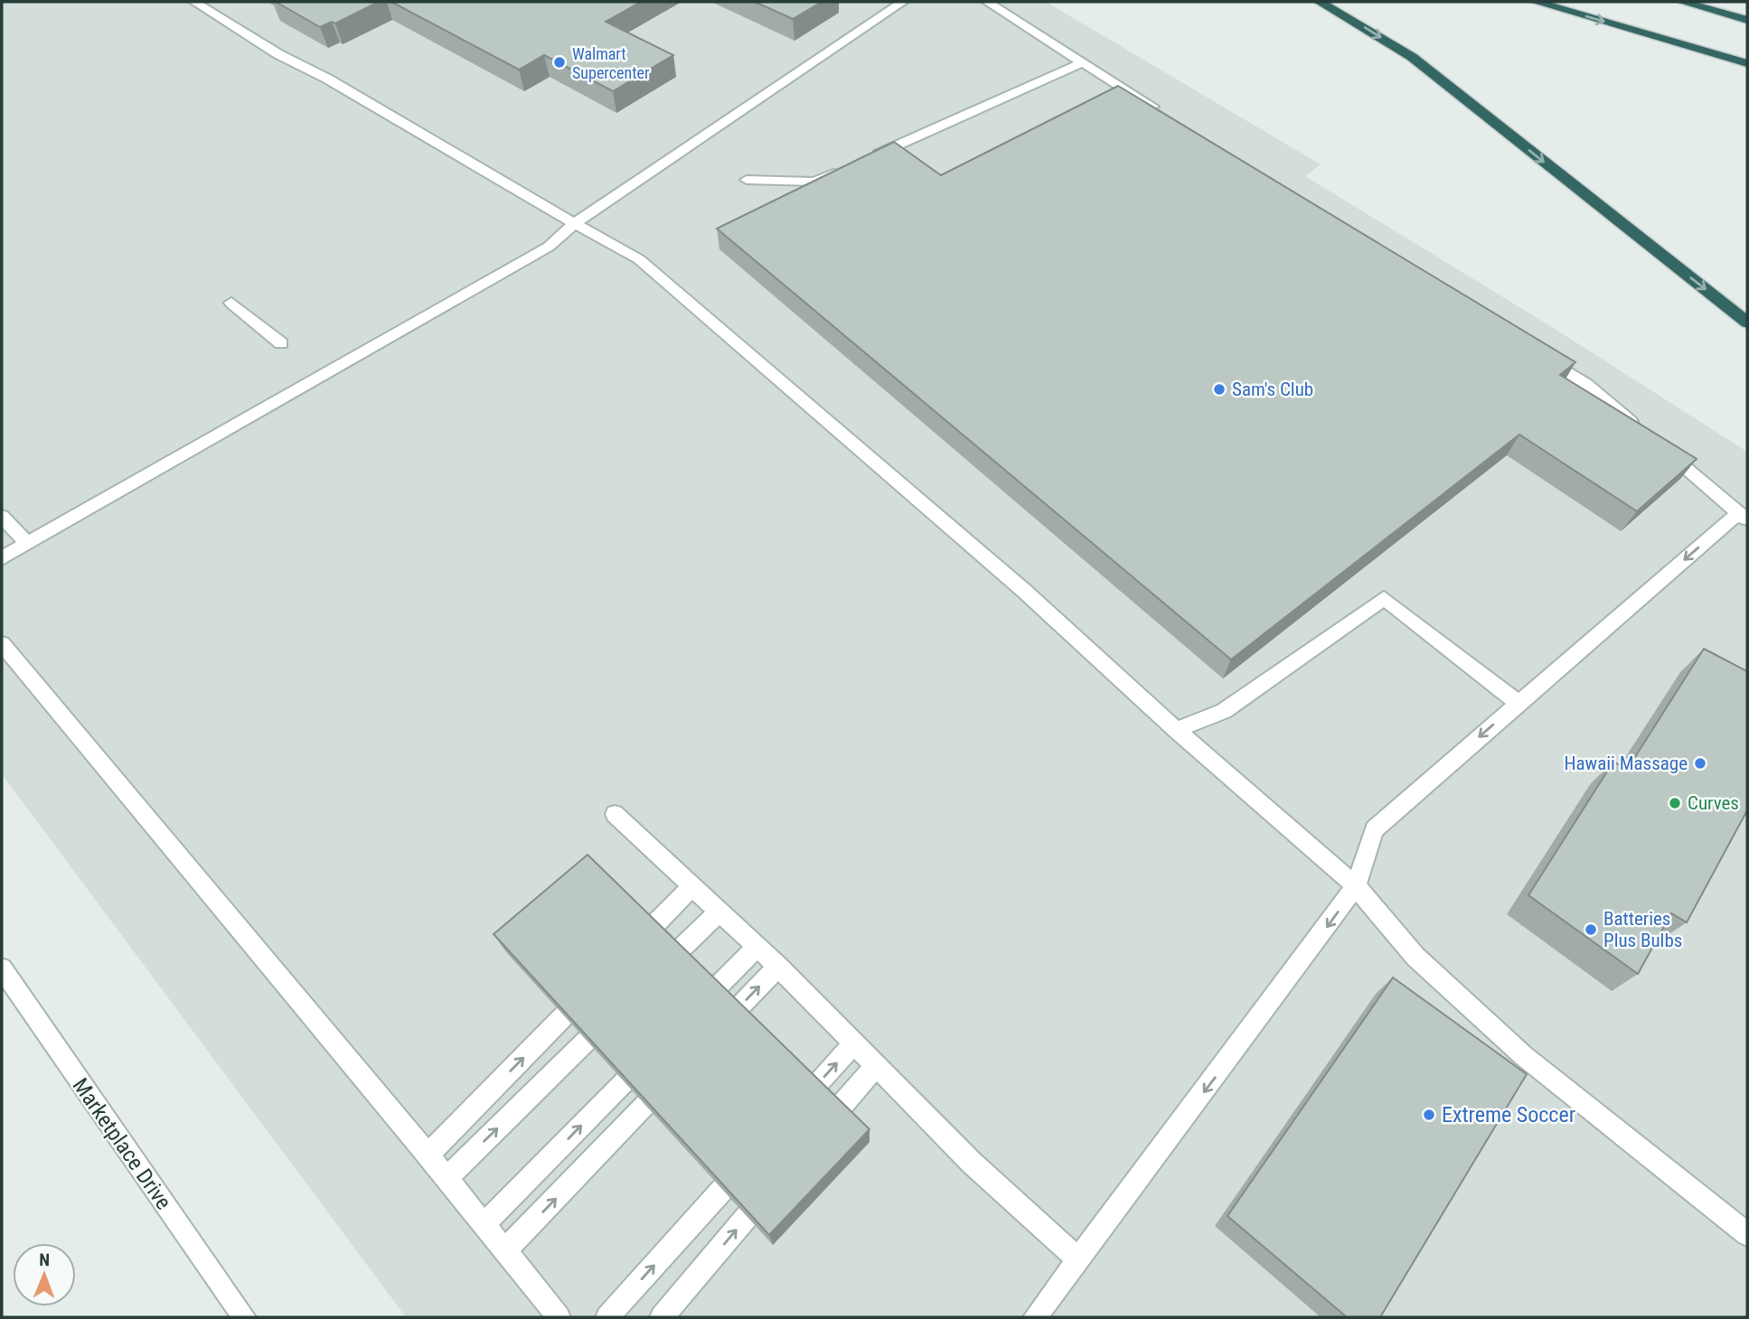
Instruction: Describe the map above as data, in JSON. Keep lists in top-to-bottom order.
{
  "streets": {
    "lane": ["Marketplace Drive"]
  },
  "places": [
    "Walmart Supercenter",
    "Sam's Club",
    "Hawaii Massage",
    "Curves",
    "Batteries Plus Bulbs",
    "Extreme Soccer"
  ],
  "north": "top"
}
